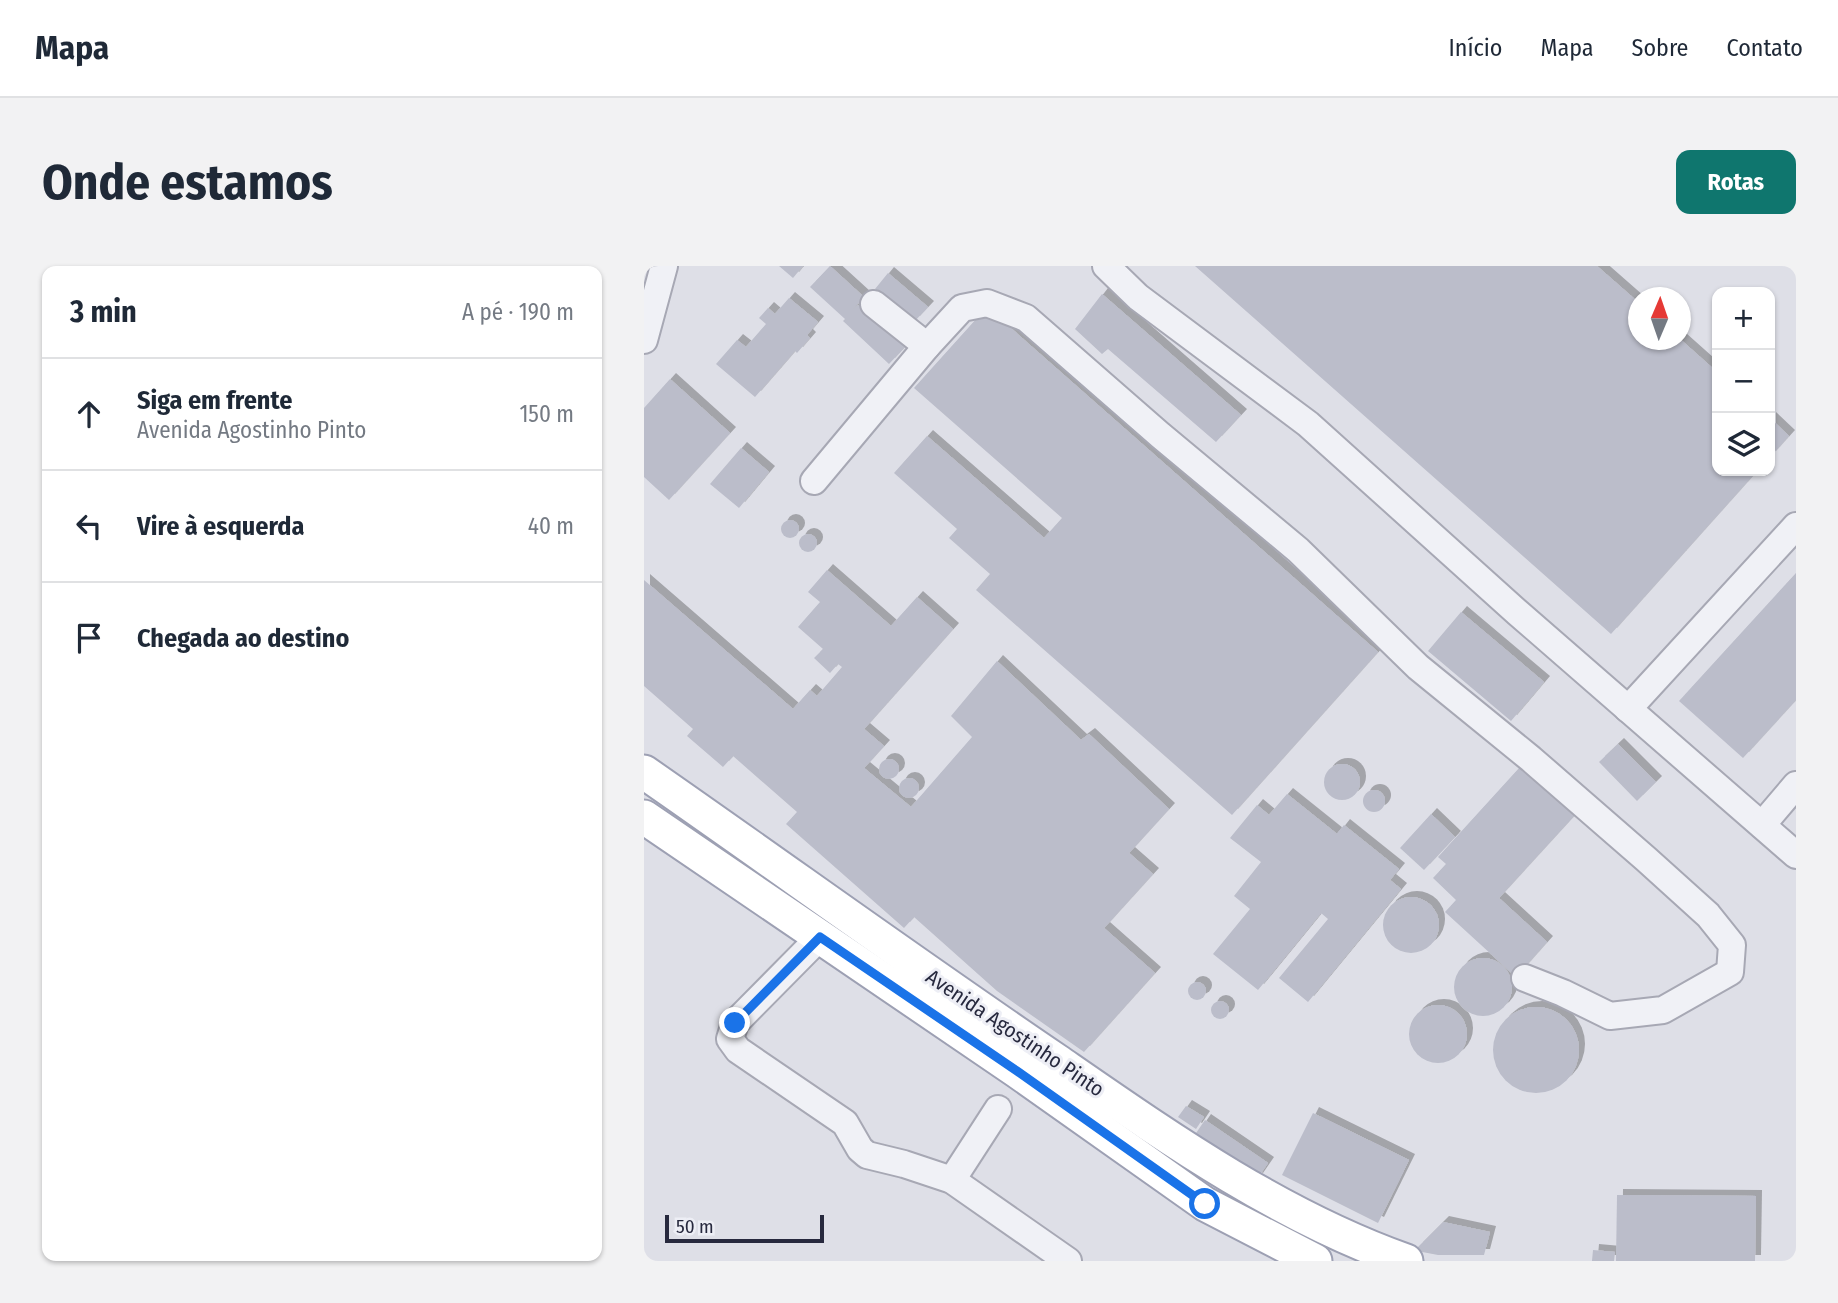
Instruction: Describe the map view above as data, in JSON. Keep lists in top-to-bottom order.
{
  "streets": {
    "main road": ["Avenida Agostinho Pinto"]
  },
  "scale_bar": "50 m",
  "north": "top",
  "page": {
    "header": "Mapa",
    "nav": [
      "Início",
      "Mapa",
      "Sobre",
      "Contato"
    ],
    "buttons": "Rotas",
    "title": "Onde estamos",
    "heading": ["3 min", "A pé · 190 m"],
    "map_buttons": ["+", "−"],
    "list": [
      ["Siga em frente", "Avenida Agostinho Pinto", "150 m"],
      ["Vire à esquerda", "40 m"],
      "Chegada ao destino"
    ],
    "scale": "50 m"
  }
}
